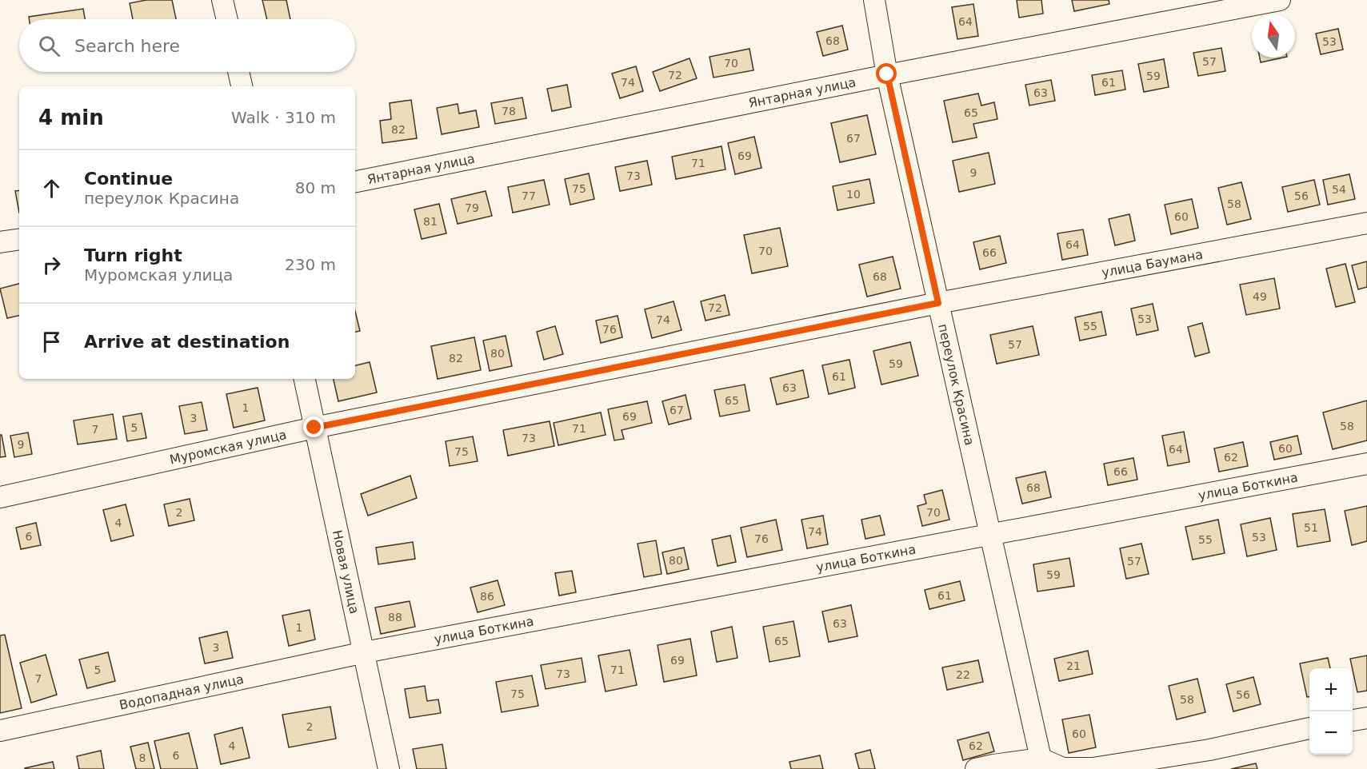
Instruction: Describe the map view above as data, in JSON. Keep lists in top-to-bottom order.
{
  "streets": {
    "street": [
      "Янтарная улица",
      "улица Баумана",
      "переулок Красина",
      "Муромская улица",
      "улица Боткина",
      "Новая улица",
      "Водопадная улица"
    ]
  },
  "crossings": [
    ["Янтарная улица", "переулок Красина"],
    ["улица Баумана", "переулок Красина"],
    ["улица Баумана", "Муромская улица"],
    ["переулок Красина", "Муромская улица"],
    ["переулок Красина", "улица Боткина"],
    ["Муромская улица", "Новая улица"],
    ["улица Боткина", "Новая улица"],
    ["улица Боткина", "Водопадная улица"],
    ["Новая улица", "Водопадная улица"]
  ],
  "house_numbers": [
    "64",
    "68",
    "53",
    "57",
    "70",
    "72",
    "59",
    "74",
    "61",
    "63",
    "78",
    "65",
    "82",
    "67",
    "69",
    "71",
    "9",
    "73",
    "75",
    "54",
    "10",
    "77",
    "56",
    "58",
    "79",
    "60",
    "81",
    "64",
    "70",
    "66",
    "68",
    "49",
    "72",
    "53",
    "74",
    "55",
    "76",
    "57",
    "80",
    "82",
    "59",
    "61",
    "63",
    "65",
    "1",
    "67",
    "69",
    "3",
    "58",
    "5",
    "71",
    "7",
    "73",
    "9",
    "60",
    "64",
    "75",
    "62",
    "66",
    "68",
    "2",
    "70",
    "4",
    "51",
    "74",
    "6",
    "53",
    "76",
    "55",
    "80",
    "57",
    "59",
    "61",
    "86",
    "88",
    "63",
    "1",
    "65",
    "3",
    "69",
    "21",
    "5",
    "71",
    "73",
    "22",
    "7",
    "75",
    "56",
    "58",
    "2",
    "60",
    "4",
    "62",
    "6",
    "8"
  ],
  "north": "top",
  "page": {
    "search": "Search here",
    "heading": ["4 min", "Walk · 310 m"],
    "list": [
      ["Continue", "переулок Красина", "80 m"],
      ["Turn right", "Муромская улица", "230 m"],
      "Arrive at destination"
    ],
    "map_buttons": ["+", "−"]
  }
}
